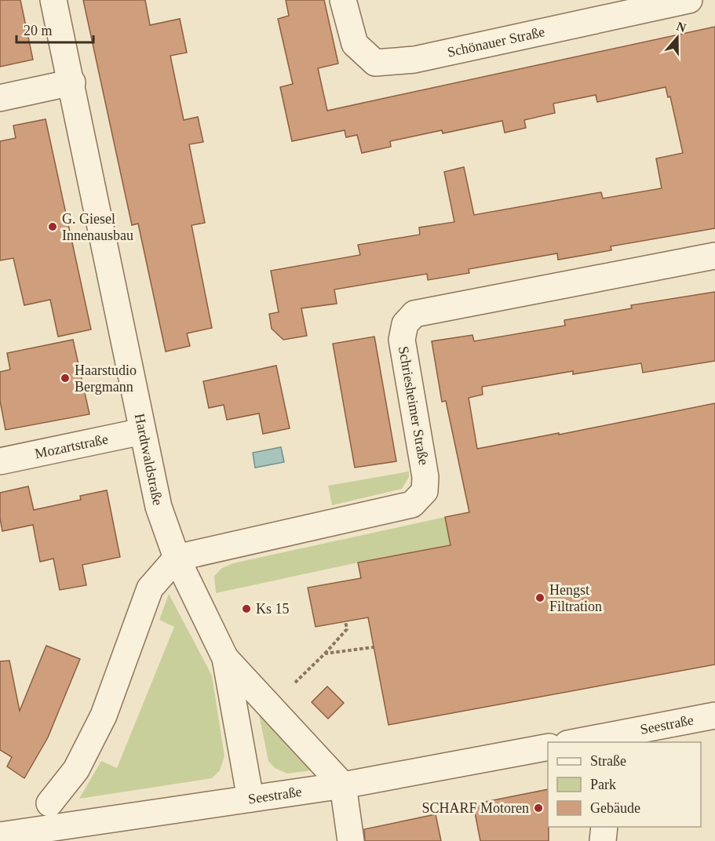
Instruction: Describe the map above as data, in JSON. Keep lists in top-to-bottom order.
{
  "streets": {
    "street": [
      "Schönauer Straße",
      "Schriesheimer Straße",
      "Mozartstraße",
      "Hardtwaldstraße",
      "Seestraße"
    ]
  },
  "crossings": [
    ["Schriesheimer Straße", "Hardtwaldstraße"],
    ["Mozartstraße", "Hardtwaldstraße"],
    ["Hardtwaldstraße", "Seestraße"]
  ],
  "places": [
    "G. Giesel Innenausbau",
    "Haarstudio Bergmann",
    "Hengst Filtration",
    "Ks 15",
    "SCHARF Motoren"
  ],
  "legend": ["Straße", "Park", "Gebäude"],
  "scale_bar": "20 m",
  "north": "top"
}
